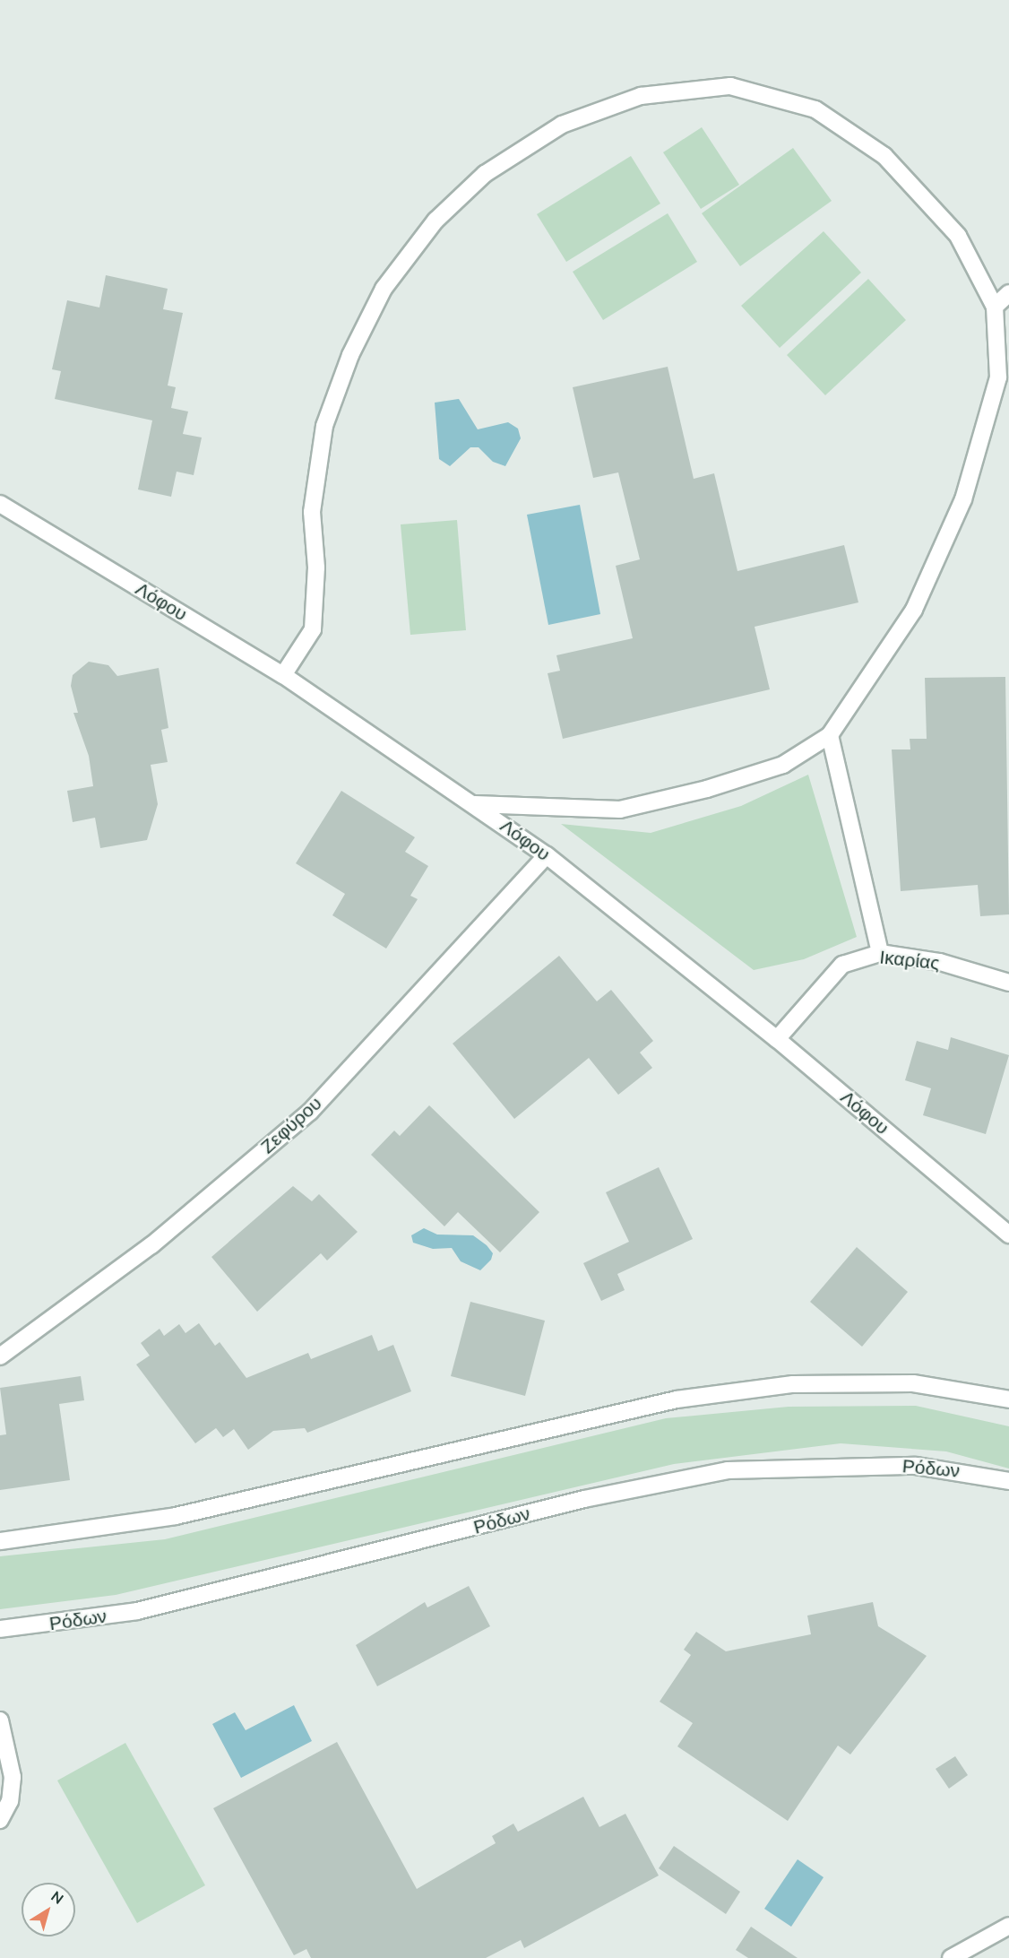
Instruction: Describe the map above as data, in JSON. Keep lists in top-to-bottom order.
{
  "streets": {
    "street": [
      "Λόφου",
      "Ικαρίας",
      "Ζεφύρου",
      "Ρόδων"
    ]
  },
  "crossings": [
    ["Λόφου", "Ικαρίας"],
    ["Λόφου", "Ζεφύρου"]
  ],
  "north": "top right"
}
